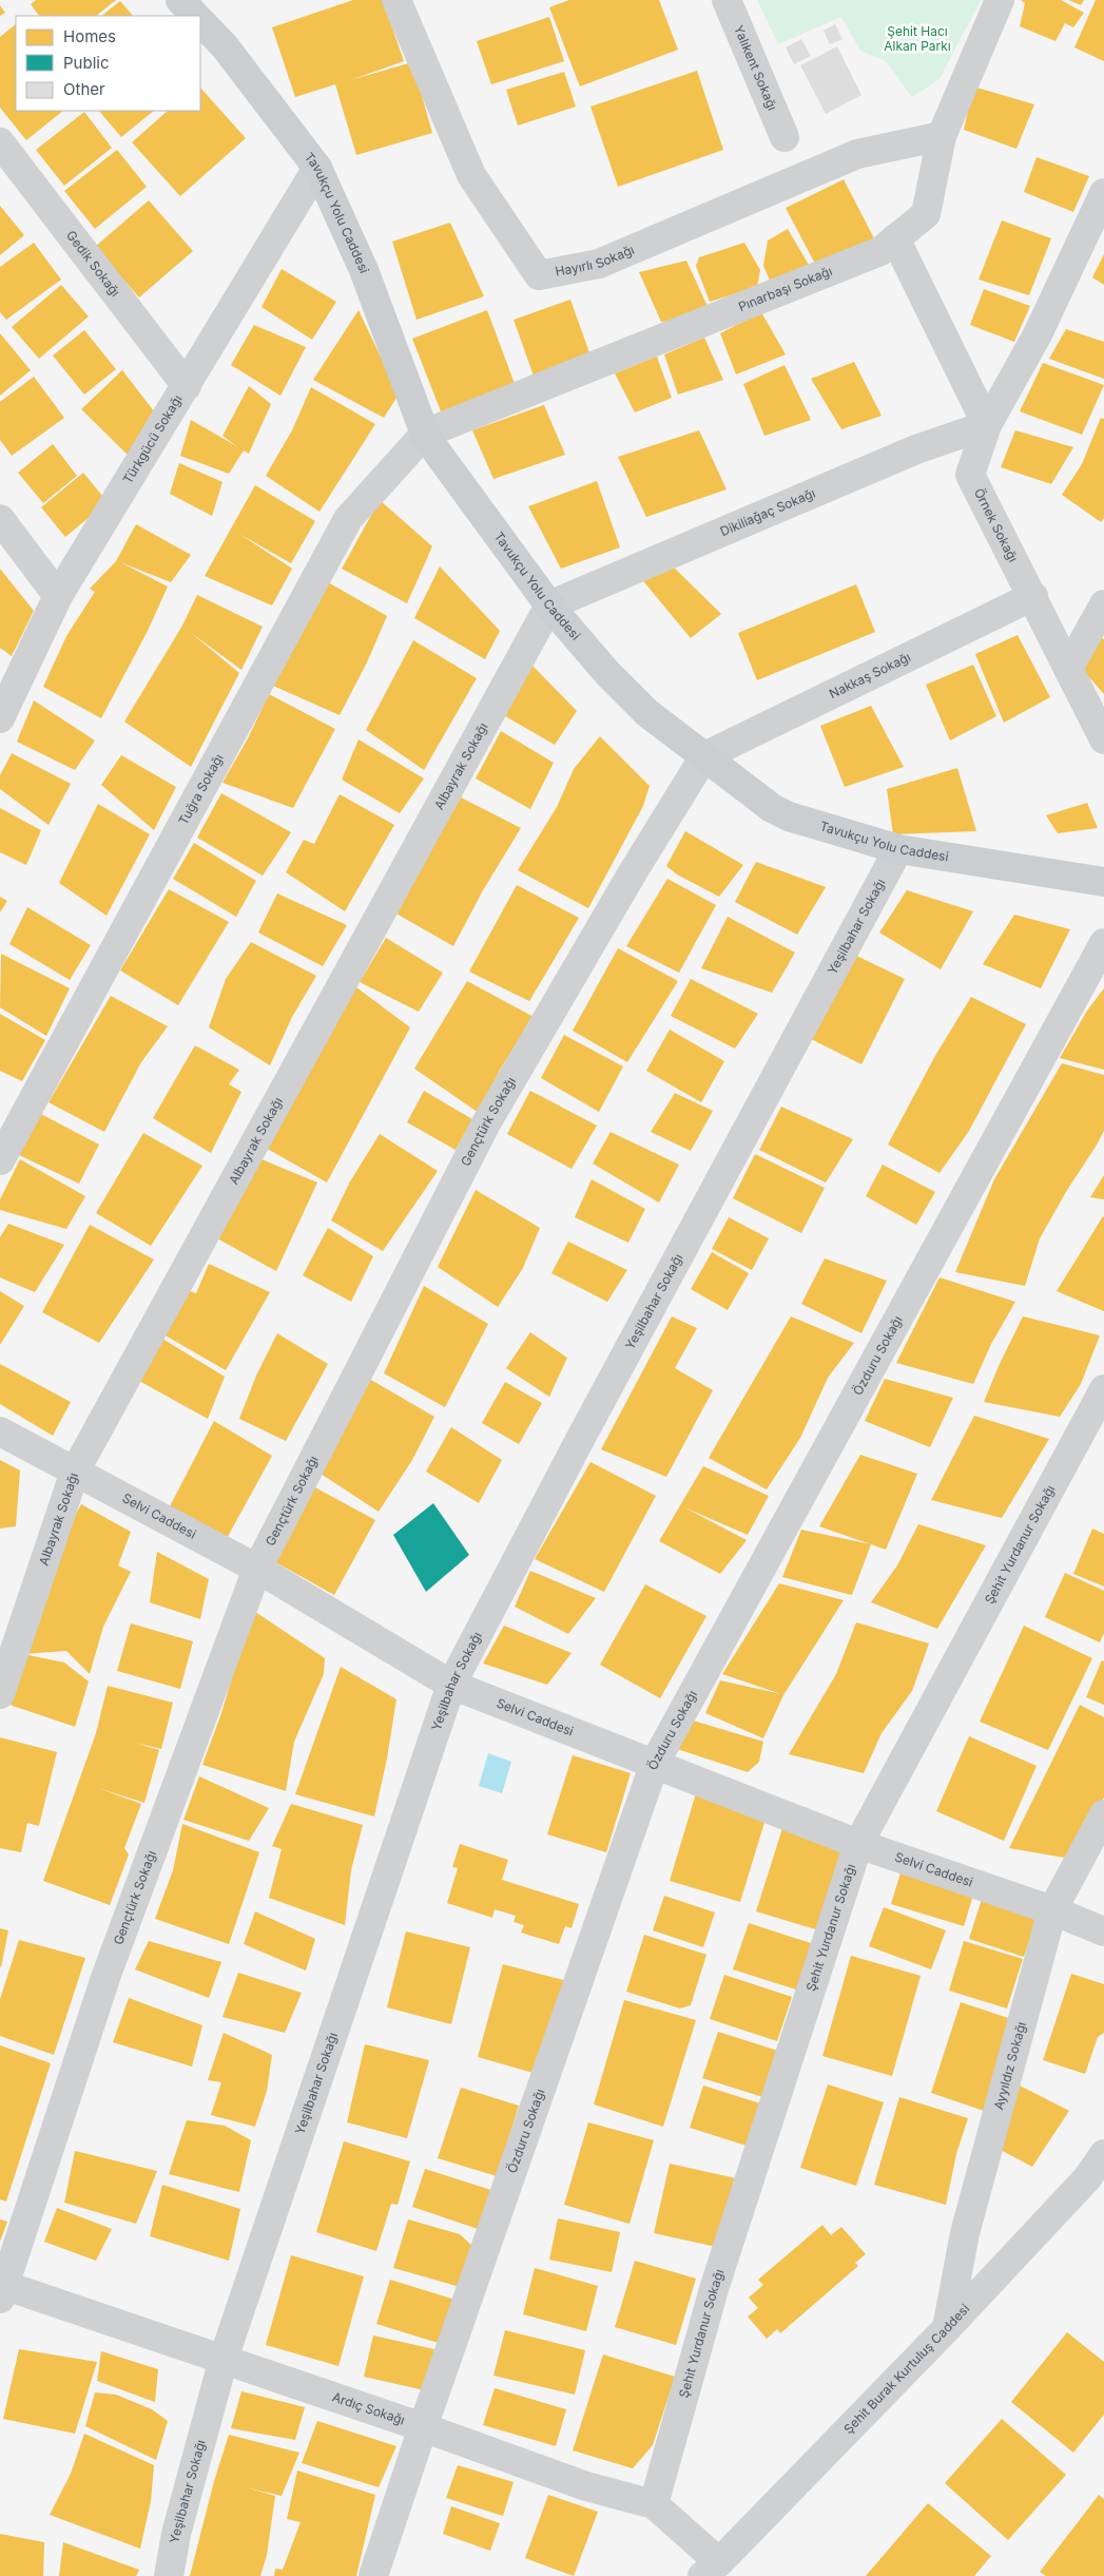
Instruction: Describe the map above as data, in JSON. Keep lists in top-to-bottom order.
{
  "streets": {
    "main road": ["Tavukçu Yolu Caddesi"],
    "street": [
      "Yalıkent Sokağı",
      "Hayırlı Sokağı",
      "Gedik Sokağı",
      "Pınarbaşı Sokağı",
      "Türkgücü Sokağı",
      "Dikiliağaç Sokağı",
      "Örnek Sokağı",
      "Nakkaş Sokağı",
      "Albayrak Sokağı",
      "Tuğra Sokağı",
      "Yeşilbahar Sokağı",
      "Gençtürk Sokağı",
      "Özduru Sokağı",
      "Selvi Caddesi",
      "Şehit Yurdanur Sokağı",
      "Ayyıldız Sokağı",
      "Şehit Burak Kurtuluş Caddesi",
      "Ardıç Sokağı"
    ]
  },
  "crossings": [
    ["Tavukçu Yolu Caddesi", "Pınarbaşı Sokağı"],
    ["Tavukçu Yolu Caddesi", "Türkgücü Sokağı"],
    ["Tavukçu Yolu Caddesi", "Dikiliağaç Sokağı"],
    ["Tavukçu Yolu Caddesi", "Nakkaş Sokağı"],
    ["Tavukçu Yolu Caddesi", "Albayrak Sokağı"],
    ["Tavukçu Yolu Caddesi", "Tuğra Sokağı"],
    ["Tavukçu Yolu Caddesi", "Yeşilbahar Sokağı"],
    ["Tavukçu Yolu Caddesi", "Gençtürk Sokağı"],
    ["Hayırlı Sokağı", "Pınarbaşı Sokağı"],
    ["Gedik Sokağı", "Türkgücü Sokağı"],
    ["Pınarbaşı Sokağı", "Tuğra Sokağı"],
    ["Dikiliağaç Sokağı", "Örnek Sokağı"],
    ["Dikiliağaç Sokağı", "Albayrak Sokağı"],
    ["Örnek Sokağı", "Nakkaş Sokağı"],
    ["Nakkaş Sokağı", "Gençtürk Sokağı"],
    ["Albayrak Sokağı", "Selvi Caddesi"],
    ["Yeşilbahar Sokağı", "Selvi Caddesi"],
    ["Yeşilbahar Sokağı", "Ardıç Sokağı"],
    ["Gençtürk Sokağı", "Selvi Caddesi"],
    ["Gençtürk Sokağı", "Ardıç Sokağı"],
    ["Özduru Sokağı", "Selvi Caddesi"],
    ["Özduru Sokağı", "Ardıç Sokağı"],
    ["Selvi Caddesi", "Şehit Yurdanur Sokağı"],
    ["Selvi Caddesi", "Ayyıldız Sokağı"],
    ["Şehit Yurdanur Sokağı", "Ardıç Sokağı"],
    ["Ayyıldız Sokağı", "Şehit Burak Kurtuluş Caddesi"],
    ["Şehit Burak Kurtuluş Caddesi", "Ardıç Sokağı"]
  ],
  "parks": ["Şehit Hacı Alkan Parkı"],
  "legend": ["Homes", "Public", "Other"]
}
